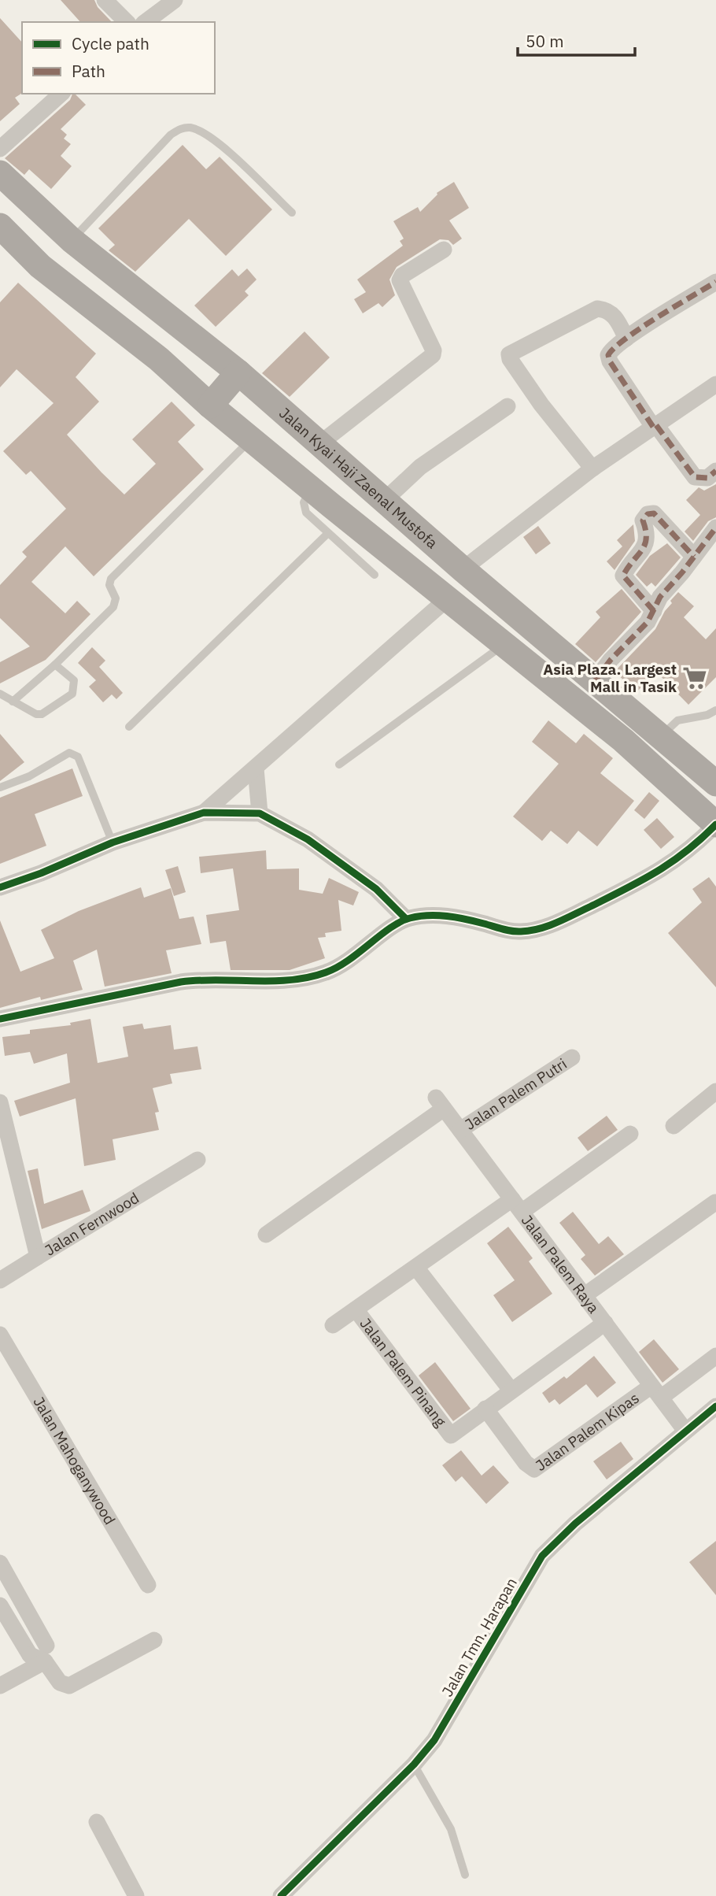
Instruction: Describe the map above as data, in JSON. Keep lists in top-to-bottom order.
{
  "streets": {
    "main road": ["Jalan Kyai Haji Zaenal Mustofa"],
    "street": [
      "Jalan Palem Putri",
      "Jalan Fernwood",
      "Jalan Palem Raya",
      "Jalan Palem Pinang",
      "Jalan Palem Kipas",
      "Jalan Mahoganywood",
      "Jalan Tmn. Harapan"
    ]
  },
  "crossings": [
    ["Jalan Palem Putri", "Jalan Palem Raya"],
    ["Jalan Palem Raya", "Jalan Palem Kipas"],
    ["Jalan Palem Raya", "Jalan Tmn. Harapan"],
    ["Jalan Palem Pinang", "Jalan Palem Kipas"]
  ],
  "places": {
    "supermarket": ["Asia Plaza. Largest Mall in Tasik"]
  },
  "legend": ["Cycle path", "Path"],
  "scale_bar": "50 m"
}
